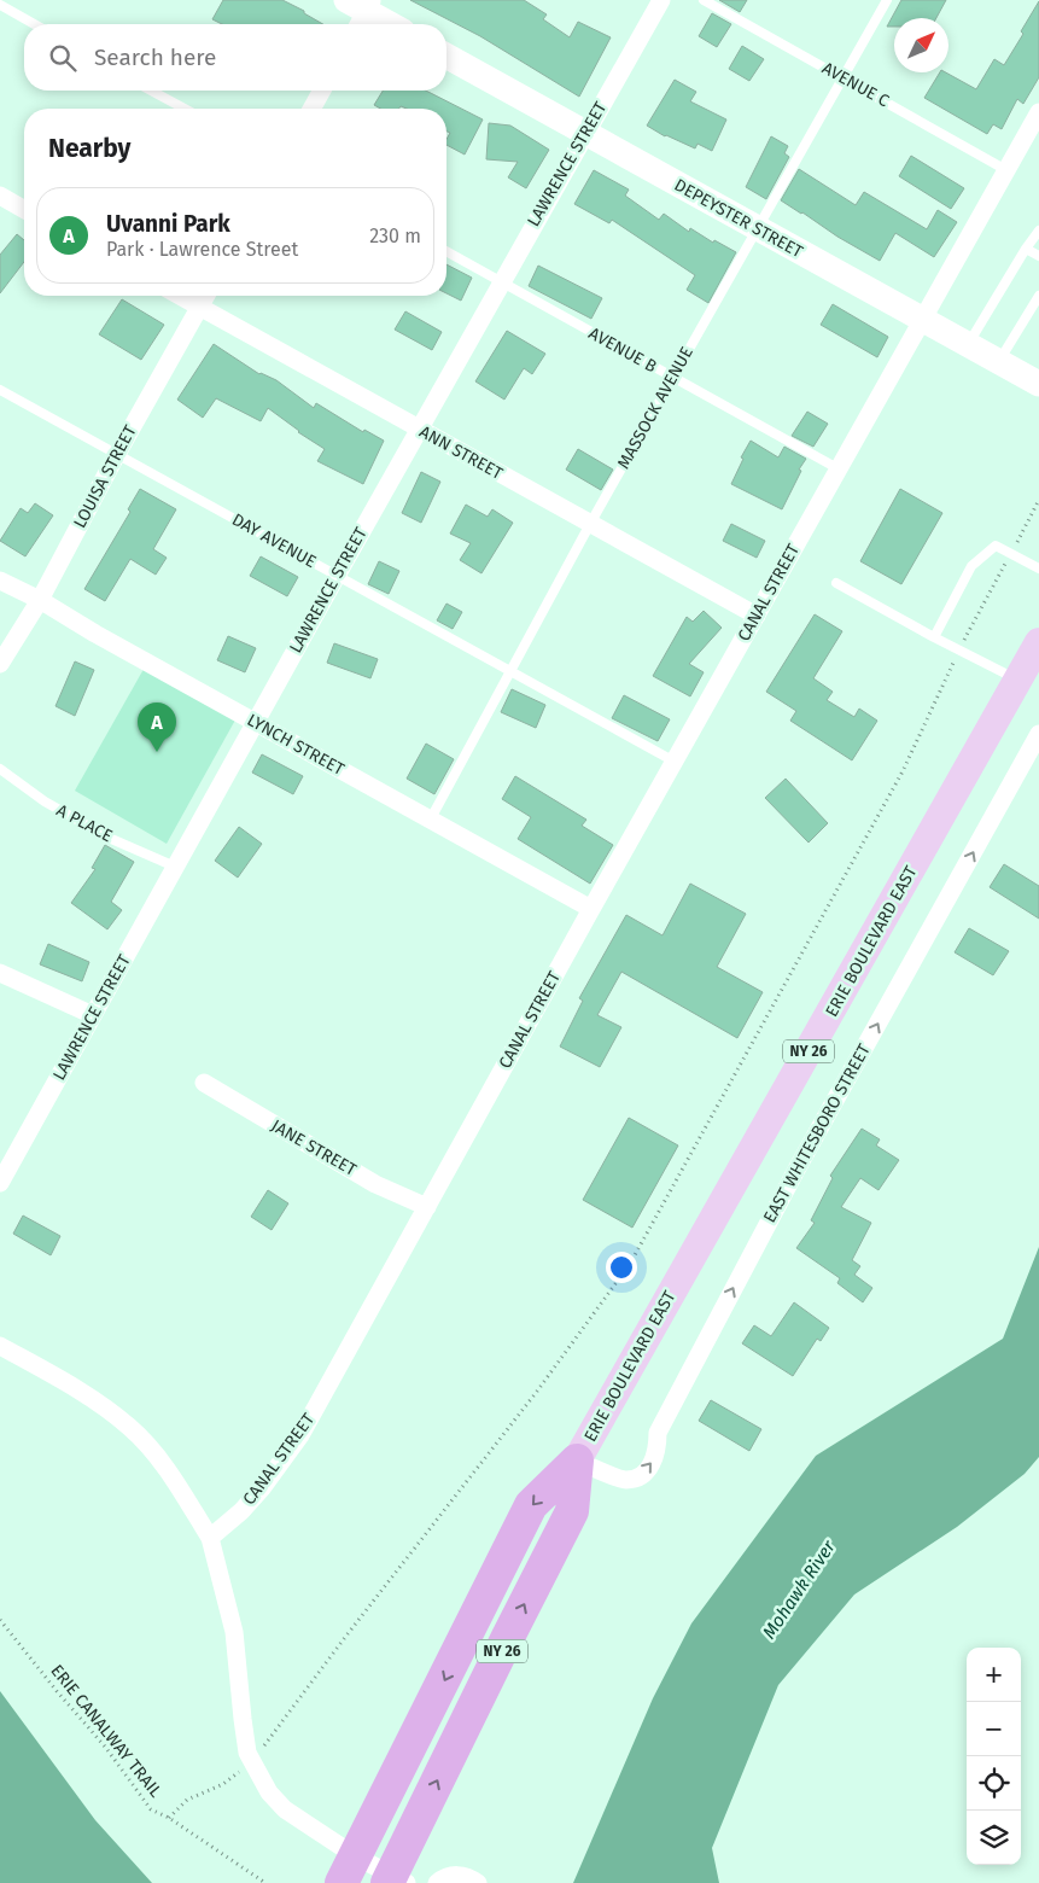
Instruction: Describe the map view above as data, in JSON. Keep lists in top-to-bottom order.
{
  "streets": {
    "highway": ["ERIE BOULEVARD EAST", "NY 26"],
    "street": [
      "LAWRENCE STREET",
      "DEPEYSTER STREET",
      "ANN STREET",
      "LOUISA STREET",
      "CANAL STREET",
      "LYNCH STREET",
      "EAST WHITESBORO STREET",
      "JANE STREET"
    ],
    "lane": [
      "AVENUE C",
      "AVENUE B",
      "MASSOCK AVENUE",
      "DAY AVENUE",
      "A PLACE"
    ],
    "path": ["ERIE CANALWAY TRAIL"]
  },
  "crossings": [
    ["AVENUE C", "MASSOCK AVENUE"],
    ["AVENUE C", "CANAL STREET"],
    ["LAWRENCE STREET", "DEPEYSTER STREET"],
    ["LAWRENCE STREET", "AVENUE B"],
    ["LAWRENCE STREET", "ANN STREET"],
    ["LAWRENCE STREET", "DAY AVENUE"],
    ["LAWRENCE STREET", "LYNCH STREET"],
    ["LAWRENCE STREET", "A PLACE"],
    ["DEPEYSTER STREET", "MASSOCK AVENUE"],
    ["DEPEYSTER STREET", "CANAL STREET"],
    ["AVENUE B", "MASSOCK AVENUE"],
    ["AVENUE B", "CANAL STREET"],
    ["MASSOCK AVENUE", "ANN STREET"],
    ["MASSOCK AVENUE", "DAY AVENUE"],
    ["MASSOCK AVENUE", "LYNCH STREET"],
    ["ANN STREET", "LOUISA STREET"],
    ["ANN STREET", "CANAL STREET"],
    ["LOUISA STREET", "DAY AVENUE"],
    ["LOUISA STREET", "LYNCH STREET"],
    ["DAY AVENUE", "CANAL STREET"],
    ["CANAL STREET", "LYNCH STREET"],
    ["CANAL STREET", "JANE STREET"],
    ["ERIE BOULEVARD EAST", "EAST WHITESBORO STREET"]
  ],
  "one_way": ["EAST WHITESBORO STREET"],
  "water": ["Mohawk River"],
  "north": "top right",
  "page": {
    "search": "Search here",
    "heading": "Nearby",
    "list": [
      {
        "mark": "A",
        "name": "Uvanni Park",
        "note": "Park · Lawrence Street",
        "value": "230 m"
      }
    ],
    "pins": "A",
    "map_buttons": ["+", "−"]
  }
}
